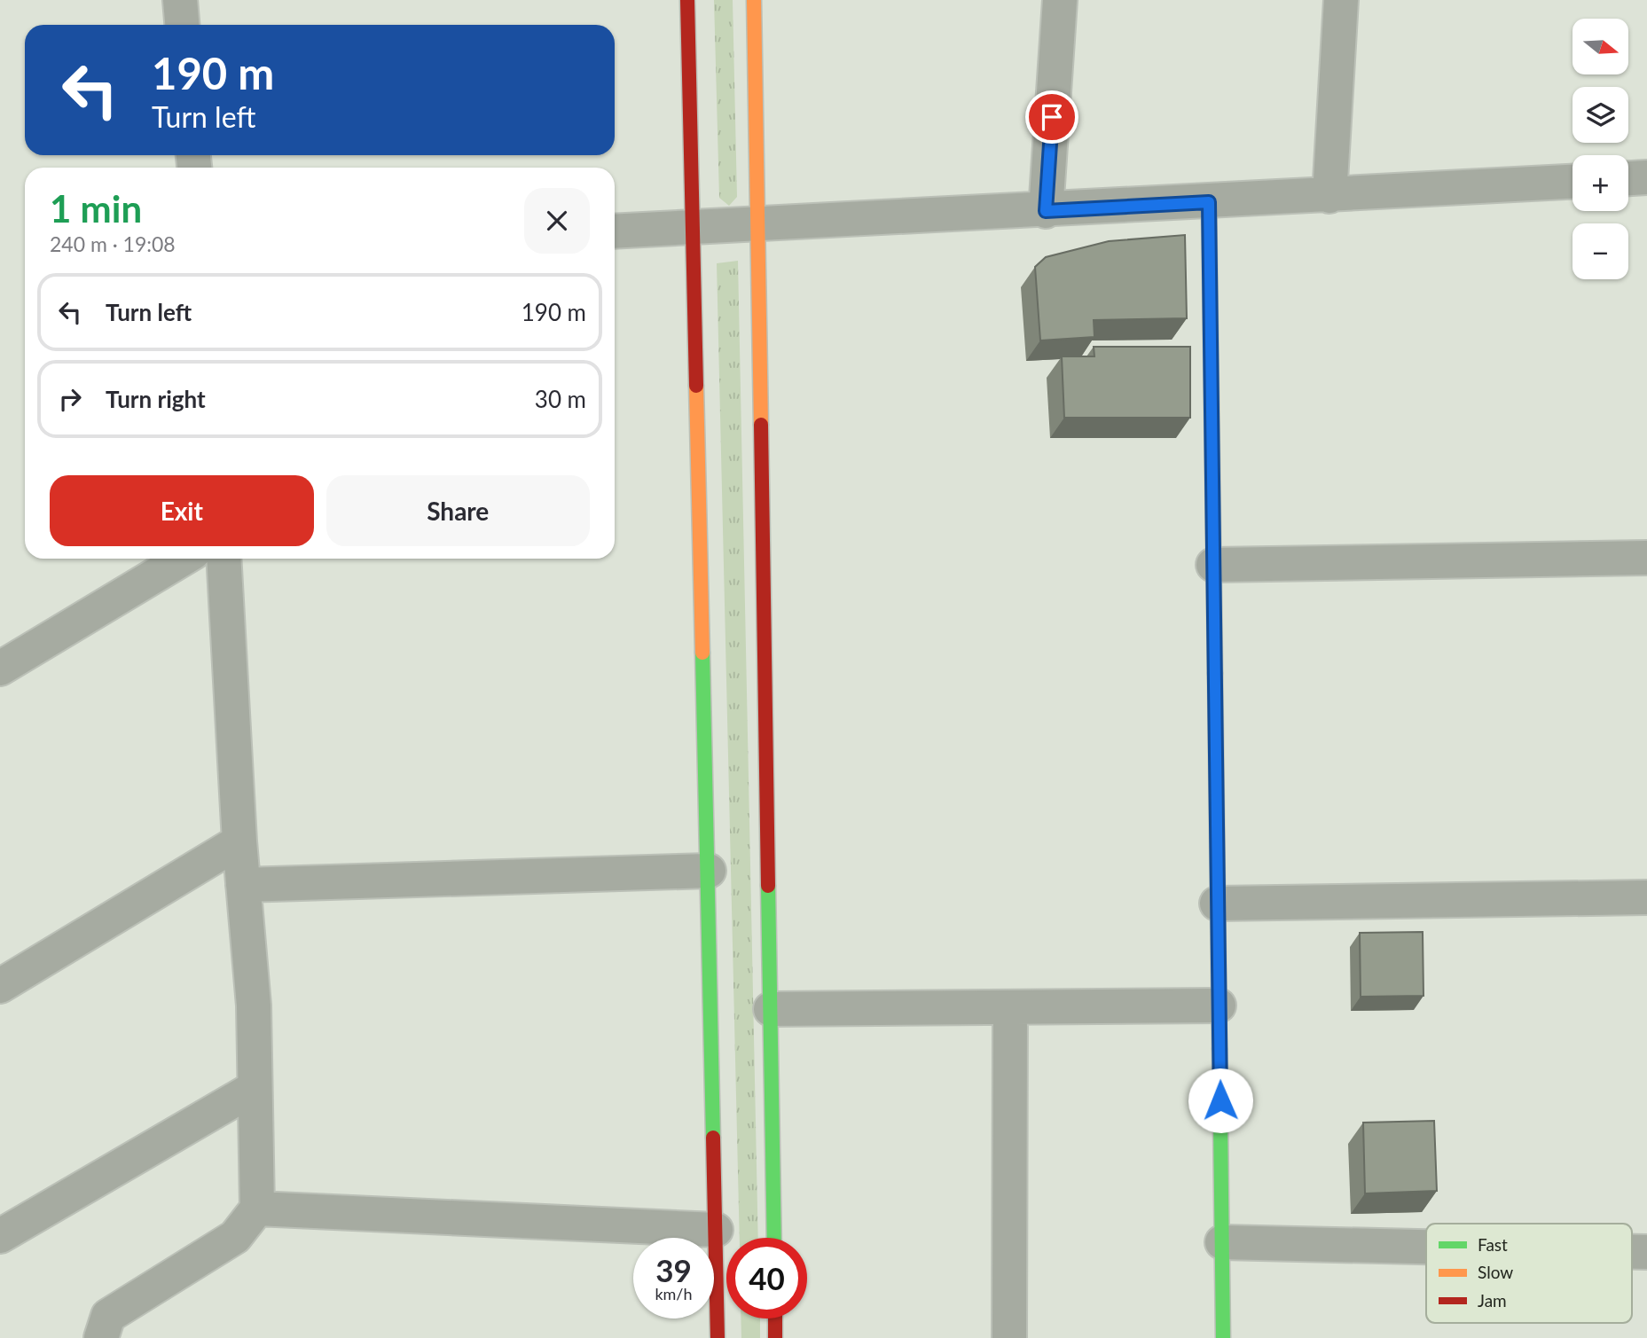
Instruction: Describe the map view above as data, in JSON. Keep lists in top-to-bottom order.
{
  "legend": ["Fast", "Slow", "Jam"],
  "north": "right",
  "page": {
    "map_buttons": ["+", "−"],
    "turn": ["190 m", "Turn left"],
    "heading": ["1 min", "240 m · 19:08"],
    "list": [
      {
        "name": "Turn left",
        "value": "190 m"
      },
      {
        "name": "Turn right",
        "value": "30 m"
      }
    ],
    "buttons": ["Exit", "Share"],
    "speed": "39 km/h",
    "limit": "40"
  }
}
